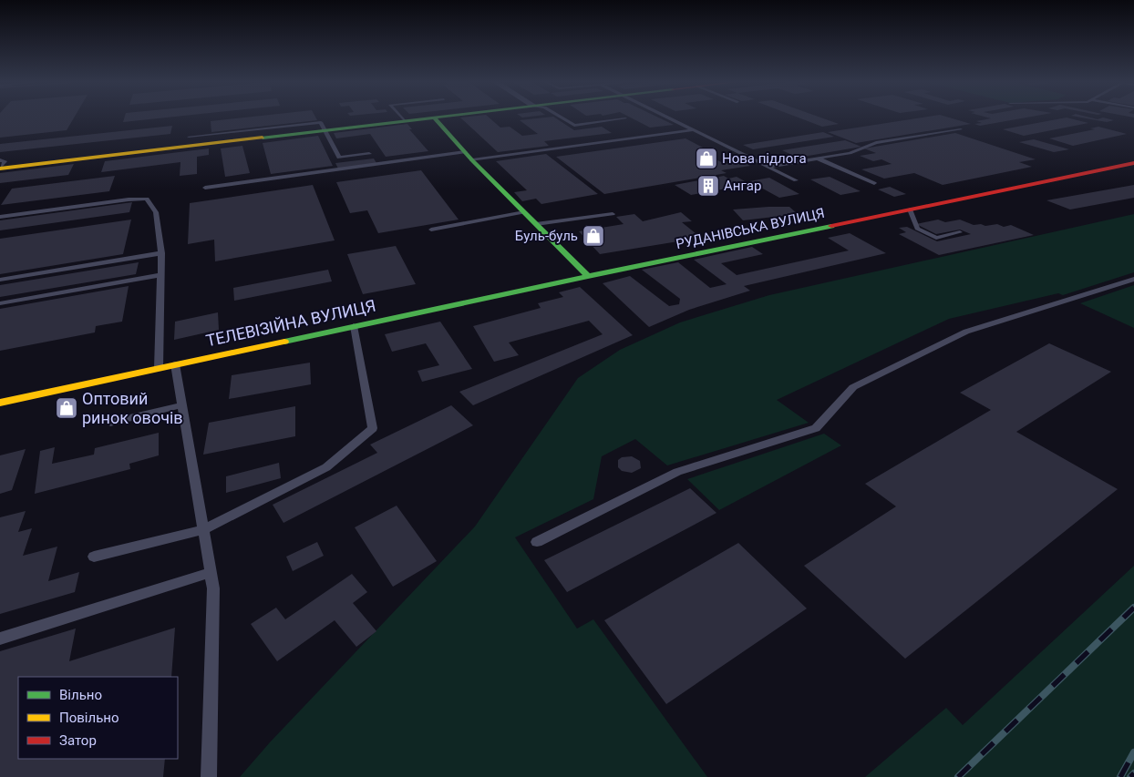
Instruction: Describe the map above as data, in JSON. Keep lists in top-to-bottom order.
{
  "streets": {
    "street": ["РУДАНІВСЬКА ВУЛИЦЯ", "ТЕЛЕВІЗІЙНА ВУЛИЦЯ"]
  },
  "crossings": [
    ["РУДАНІВСЬКА ВУЛИЦЯ", "ТЕЛЕВІЗІЙНА ВУЛИЦЯ"]
  ],
  "places": {
    "shop": ["Нова підлога", "Буль-буль", "Оптовий ринок овочів"],
    "building": ["Ангар"]
  },
  "legend": ["Вільно", "Повільно", "Затор"]
}
